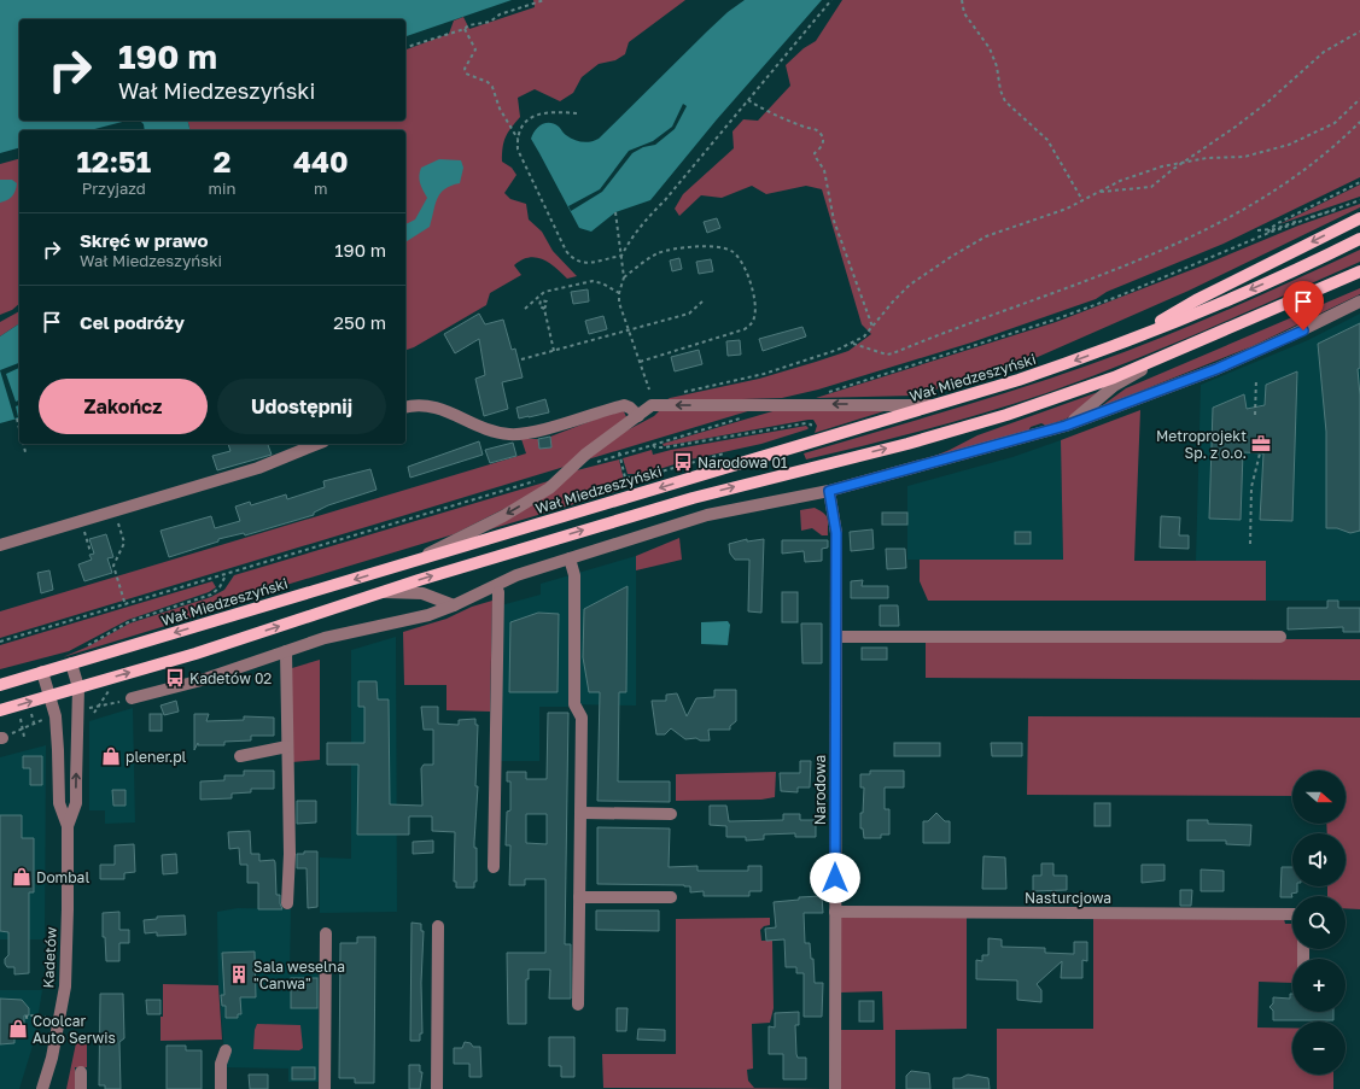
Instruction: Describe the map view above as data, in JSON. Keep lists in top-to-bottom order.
{
  "streets": {
    "main road": ["Wał Miedzeszyński"],
    "street": ["Narodowa", "Nasturcjowa", "Kadetów"]
  },
  "crossings": [
    ["Wał Miedzeszyński", "Kadetów"],
    ["Narodowa", "Nasturcjowa"]
  ],
  "places": {
    "office": ["Metroprojekt Sp. z o.o."],
    "bus stop": ["Narodowa 01", "Kadetów 02"],
    "shop": ["plener.pl", "Dombal", "Coolcar Auto Serwis"],
    "building": ["Sala weselna \"Canwa\""]
  },
  "north": "right",
  "page": {
    "turn": ["190 m", "Wał Miedzeszyński"],
    "eta": [
      "12:51",
      "Przyjazd",
      "2",
      "min",
      "440",
      "m"
    ],
    "list": [
      {
        "name": "Skręć w prawo",
        "note": "Wał Miedzeszyński",
        "value": "190 m"
      },
      {
        "name": "Cel podróży",
        "value": "250 m"
      }
    ],
    "buttons": ["Zakończ", "Udostępnij"],
    "map_buttons": ["+", "−"]
  }
}
